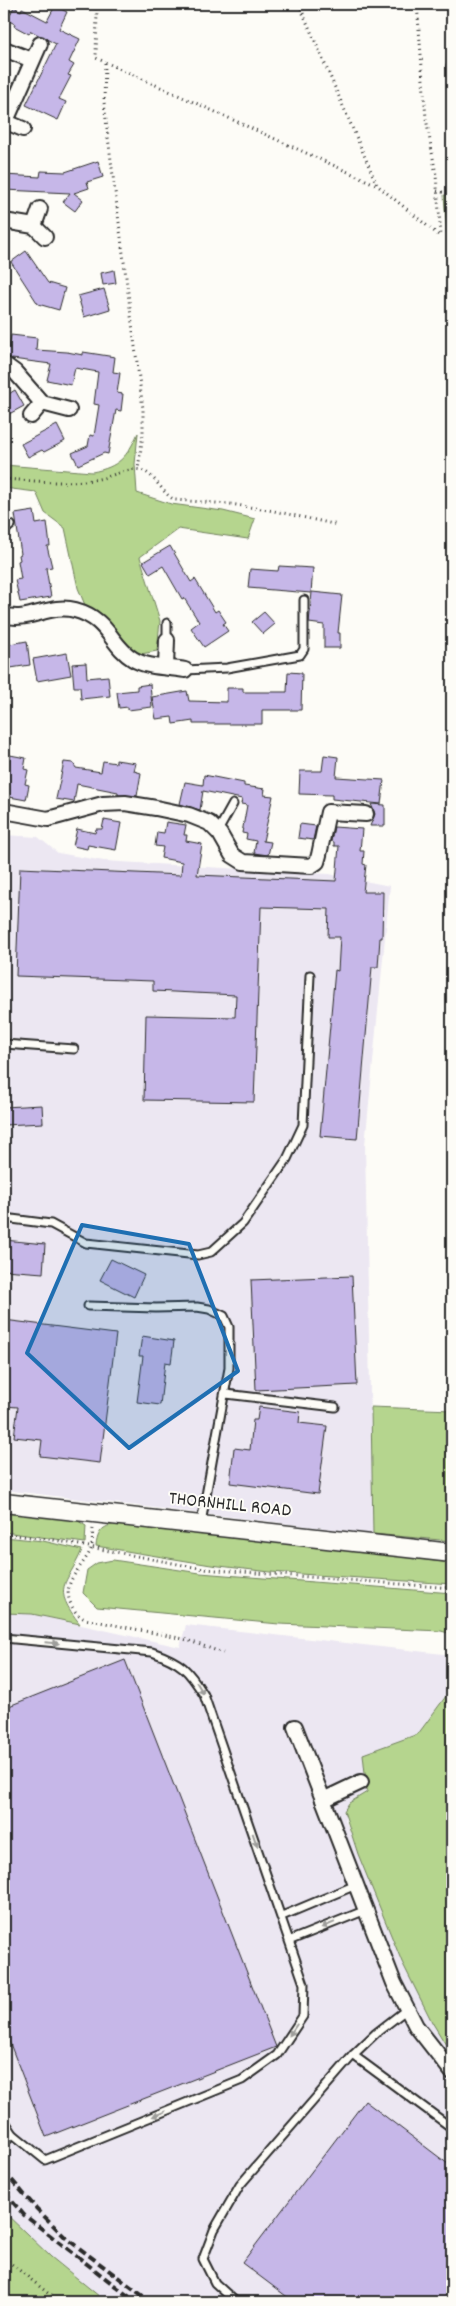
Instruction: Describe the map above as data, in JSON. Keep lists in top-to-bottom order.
{
  "streets": {
    "street": ["THORNHILL ROAD"]
  }
}
